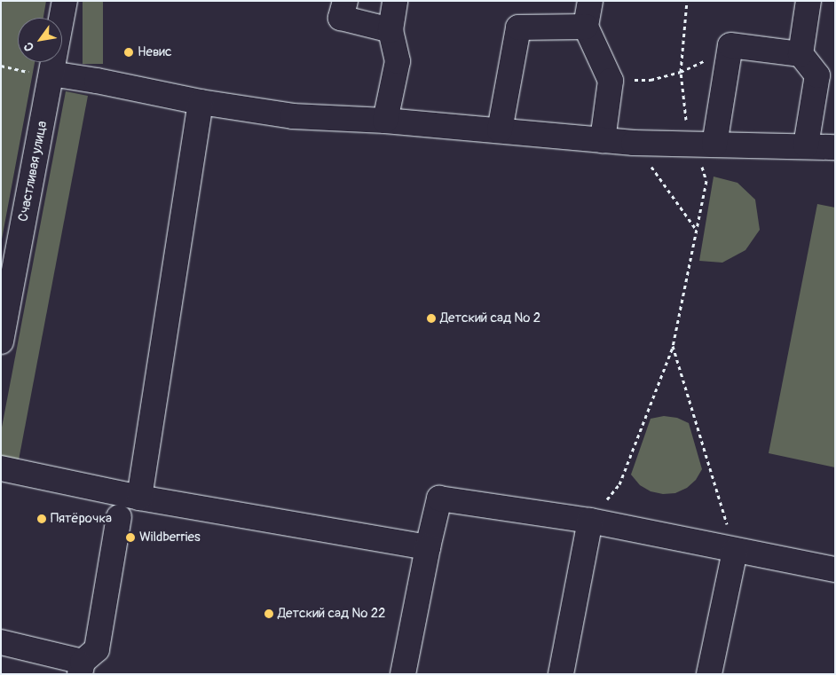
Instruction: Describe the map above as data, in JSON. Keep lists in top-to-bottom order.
{
  "streets": {
    "street": ["Счастливая улица"]
  },
  "places": [
    "Невис",
    "Детский сад № 2",
    "Пятёрочка",
    "Wildberries",
    "Детский сад № 22"
  ],
  "north": "bottom left"
}
